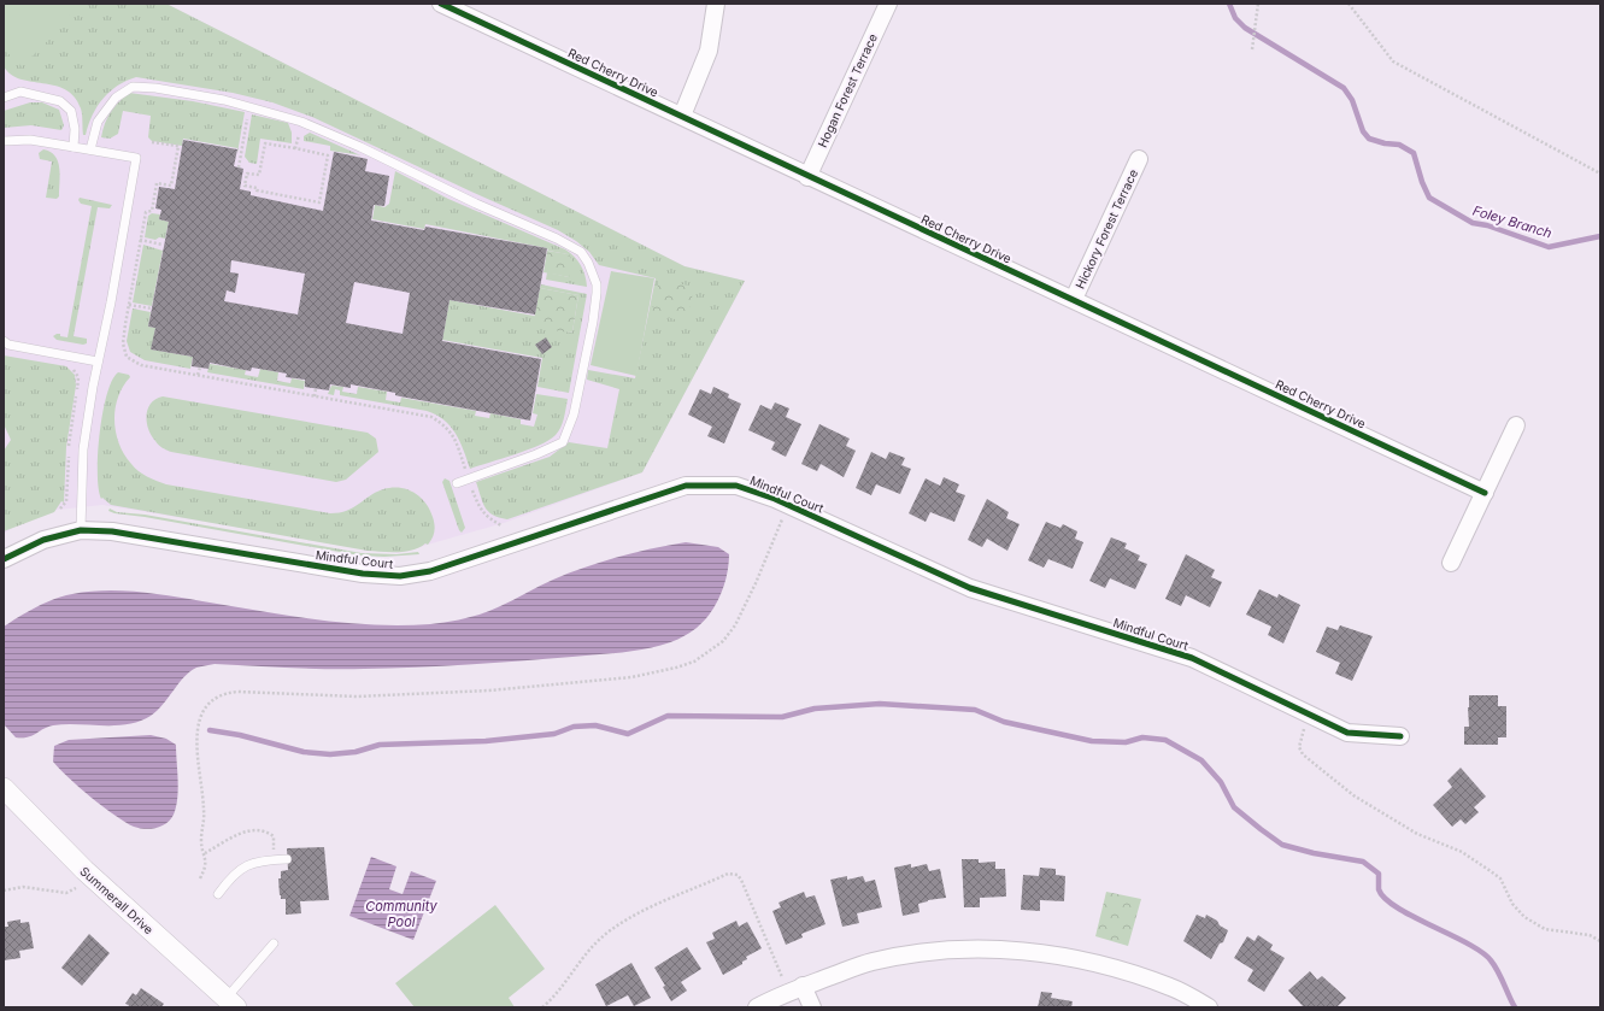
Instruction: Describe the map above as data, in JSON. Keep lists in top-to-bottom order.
{
  "streets": {
    "street": [
      "Red Cherry Drive",
      "Hogan Forest Terrace",
      "Hickory Forest Terrace",
      "Mindful Court",
      "Summerall Drive"
    ]
  },
  "crossings": [
    ["Red Cherry Drive", "Hogan Forest Terrace"],
    ["Red Cherry Drive", "Hickory Forest Terrace"]
  ],
  "water": ["Foley Branch", "Community Pool"]
}
